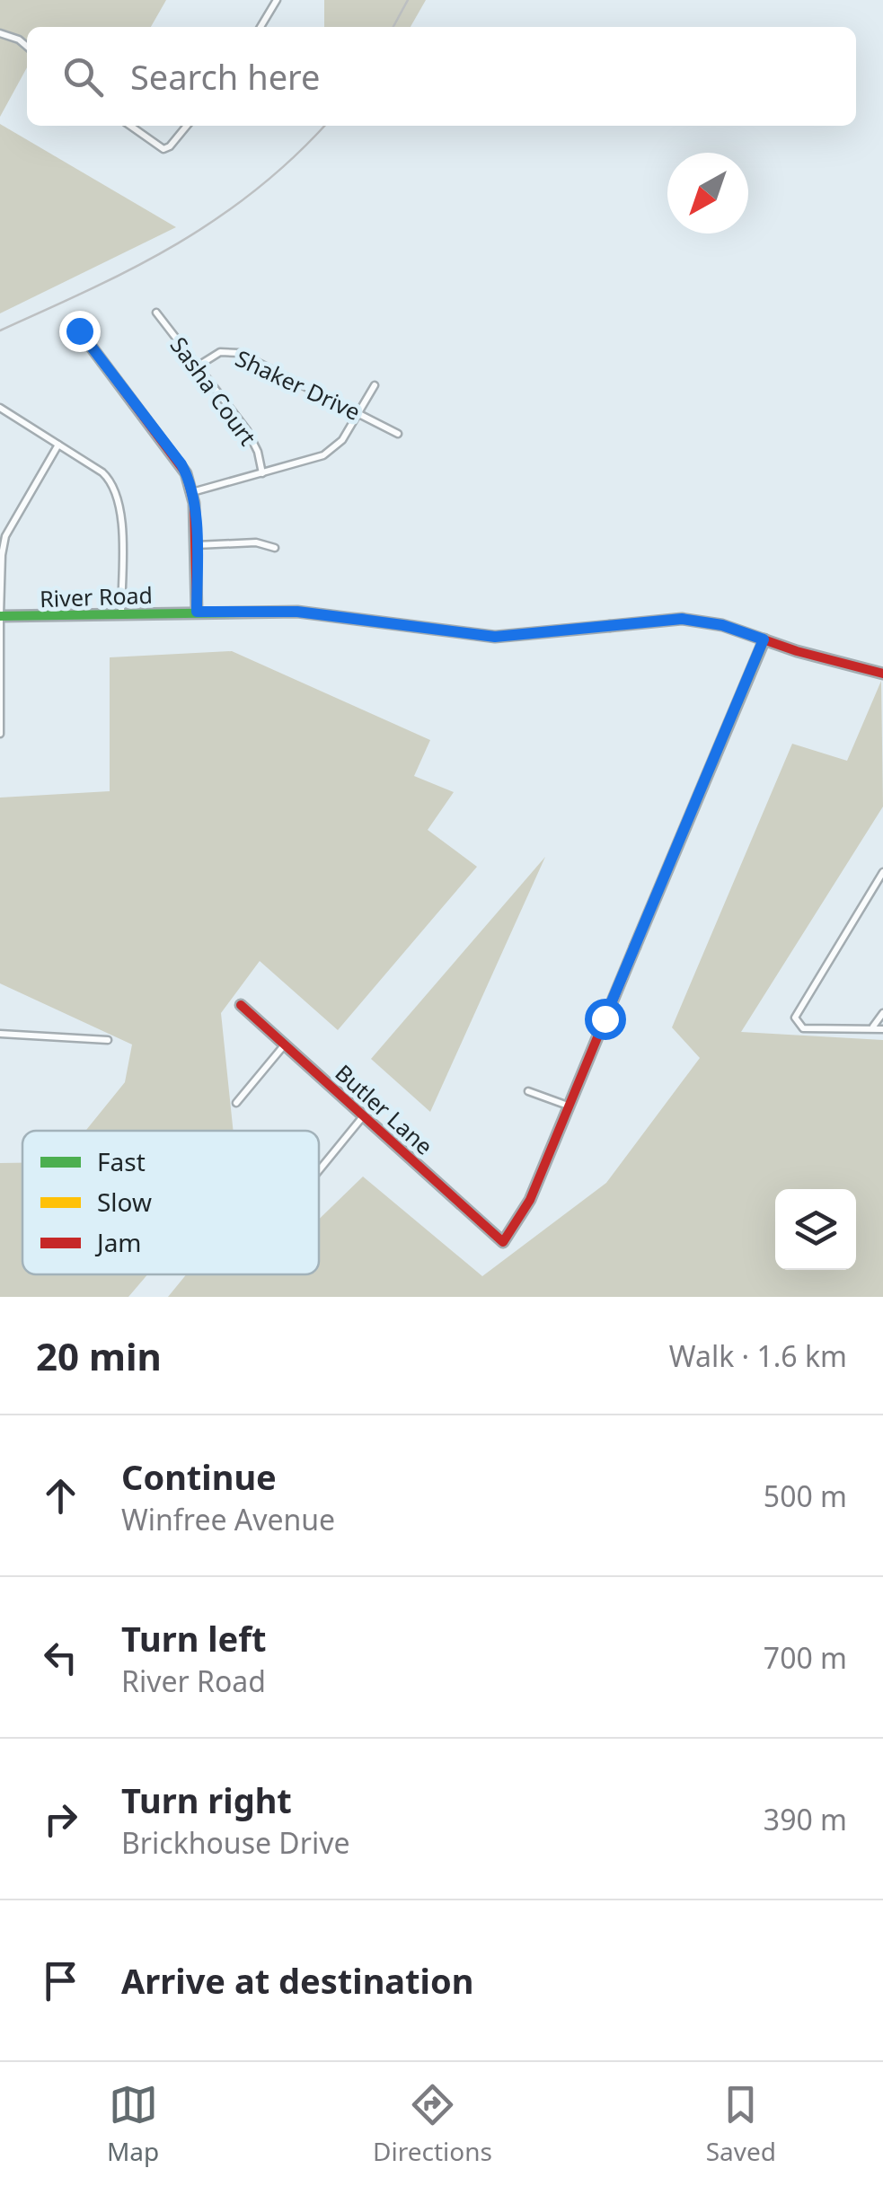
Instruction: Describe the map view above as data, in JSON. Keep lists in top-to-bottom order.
{
  "streets": {
    "street": [
      "Shaker Drive",
      "Sasha Court",
      "River Road",
      "Butler Lane"
    ]
  },
  "crossings": [
    ["Shaker Drive", "Sasha Court"]
  ],
  "legend": ["Fast", "Slow", "Jam"],
  "north": "bottom left",
  "page": {
    "search": "Search here",
    "heading": ["20 min", "Walk · 1.6 km"],
    "list": [
      ["Continue", "Winfree Avenue", "500 m"],
      ["Turn left", "River Road", "700 m"],
      ["Turn right", "Brickhouse Drive", "390 m"],
      "Arrive at destination"
    ],
    "nav": ["Map", "Directions", "Saved"]
  }
}
